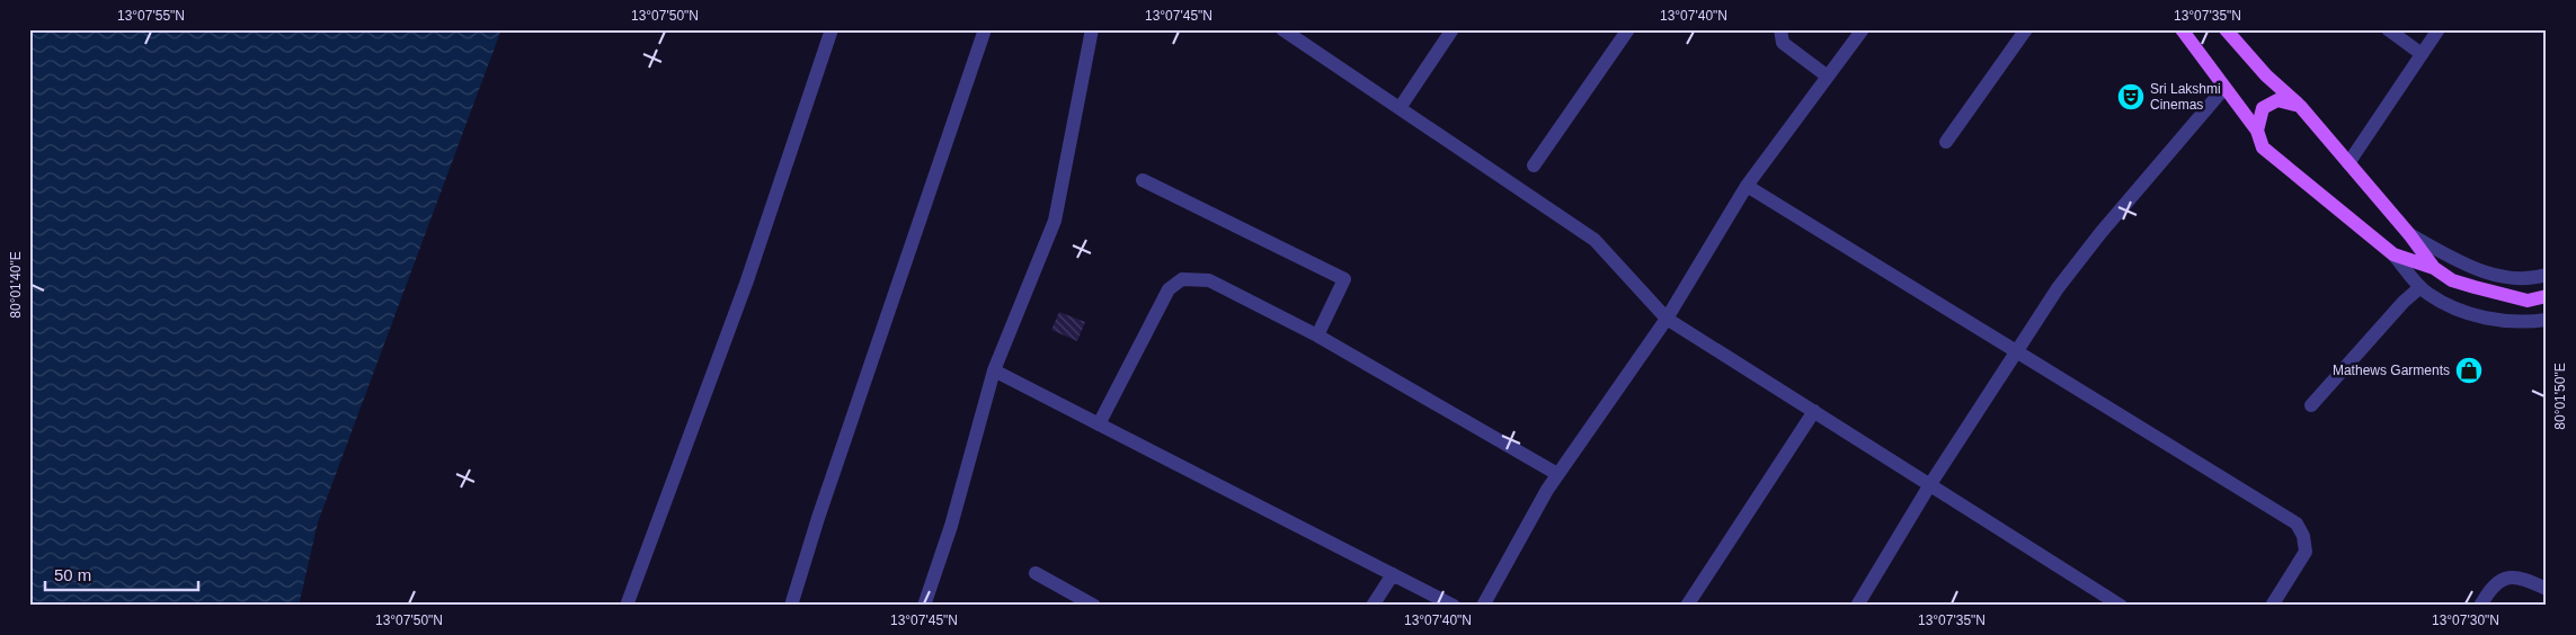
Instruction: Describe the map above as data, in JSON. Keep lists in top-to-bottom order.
{
  "places": {
    "theatre": ["Sri Lakshmi Cinemas"],
    "shop": ["Mathews Garments"]
  },
  "scale_bar": "50 m",
  "coordinates": [
    "13°07'55\"N",
    "13°07'50\"N",
    "13°07'45\"N",
    "13°07'40\"N",
    "13°07'35\"N",
    "80°01'40\"E",
    "80°01'50\"E",
    "13°07'30\"N"
  ]
}
